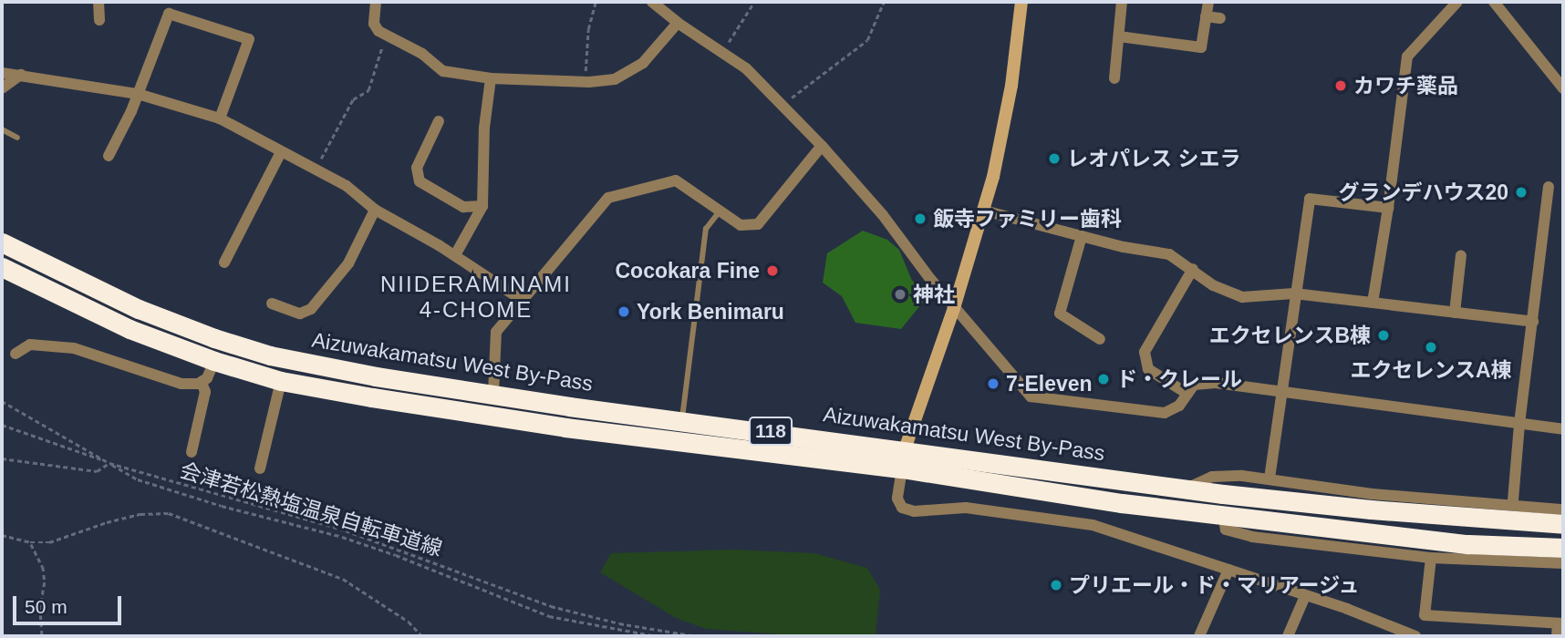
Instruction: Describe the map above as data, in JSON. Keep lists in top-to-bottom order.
{
  "streets": {
    "highway": ["Aizuwakamatsu West By-Pass", "118"],
    "path": ["会津若松熱塩温泉自転車道線"]
  },
  "districts": ["NIIDERAMINAMI 4-CHOME"],
  "places": [
    "カワチ薬品",
    "レオパレス シエラ",
    "グランデハウス20",
    "飯寺ファミリー歯科",
    "Cocokara Fine",
    "神社",
    "York Benimaru",
    "エクセレンスB棟",
    "エクセレンスA棟",
    "ド・クレール",
    "7-Eleven",
    "プリエール・ド・マリアージュ"
  ],
  "scale_bar": "50 m"
}
